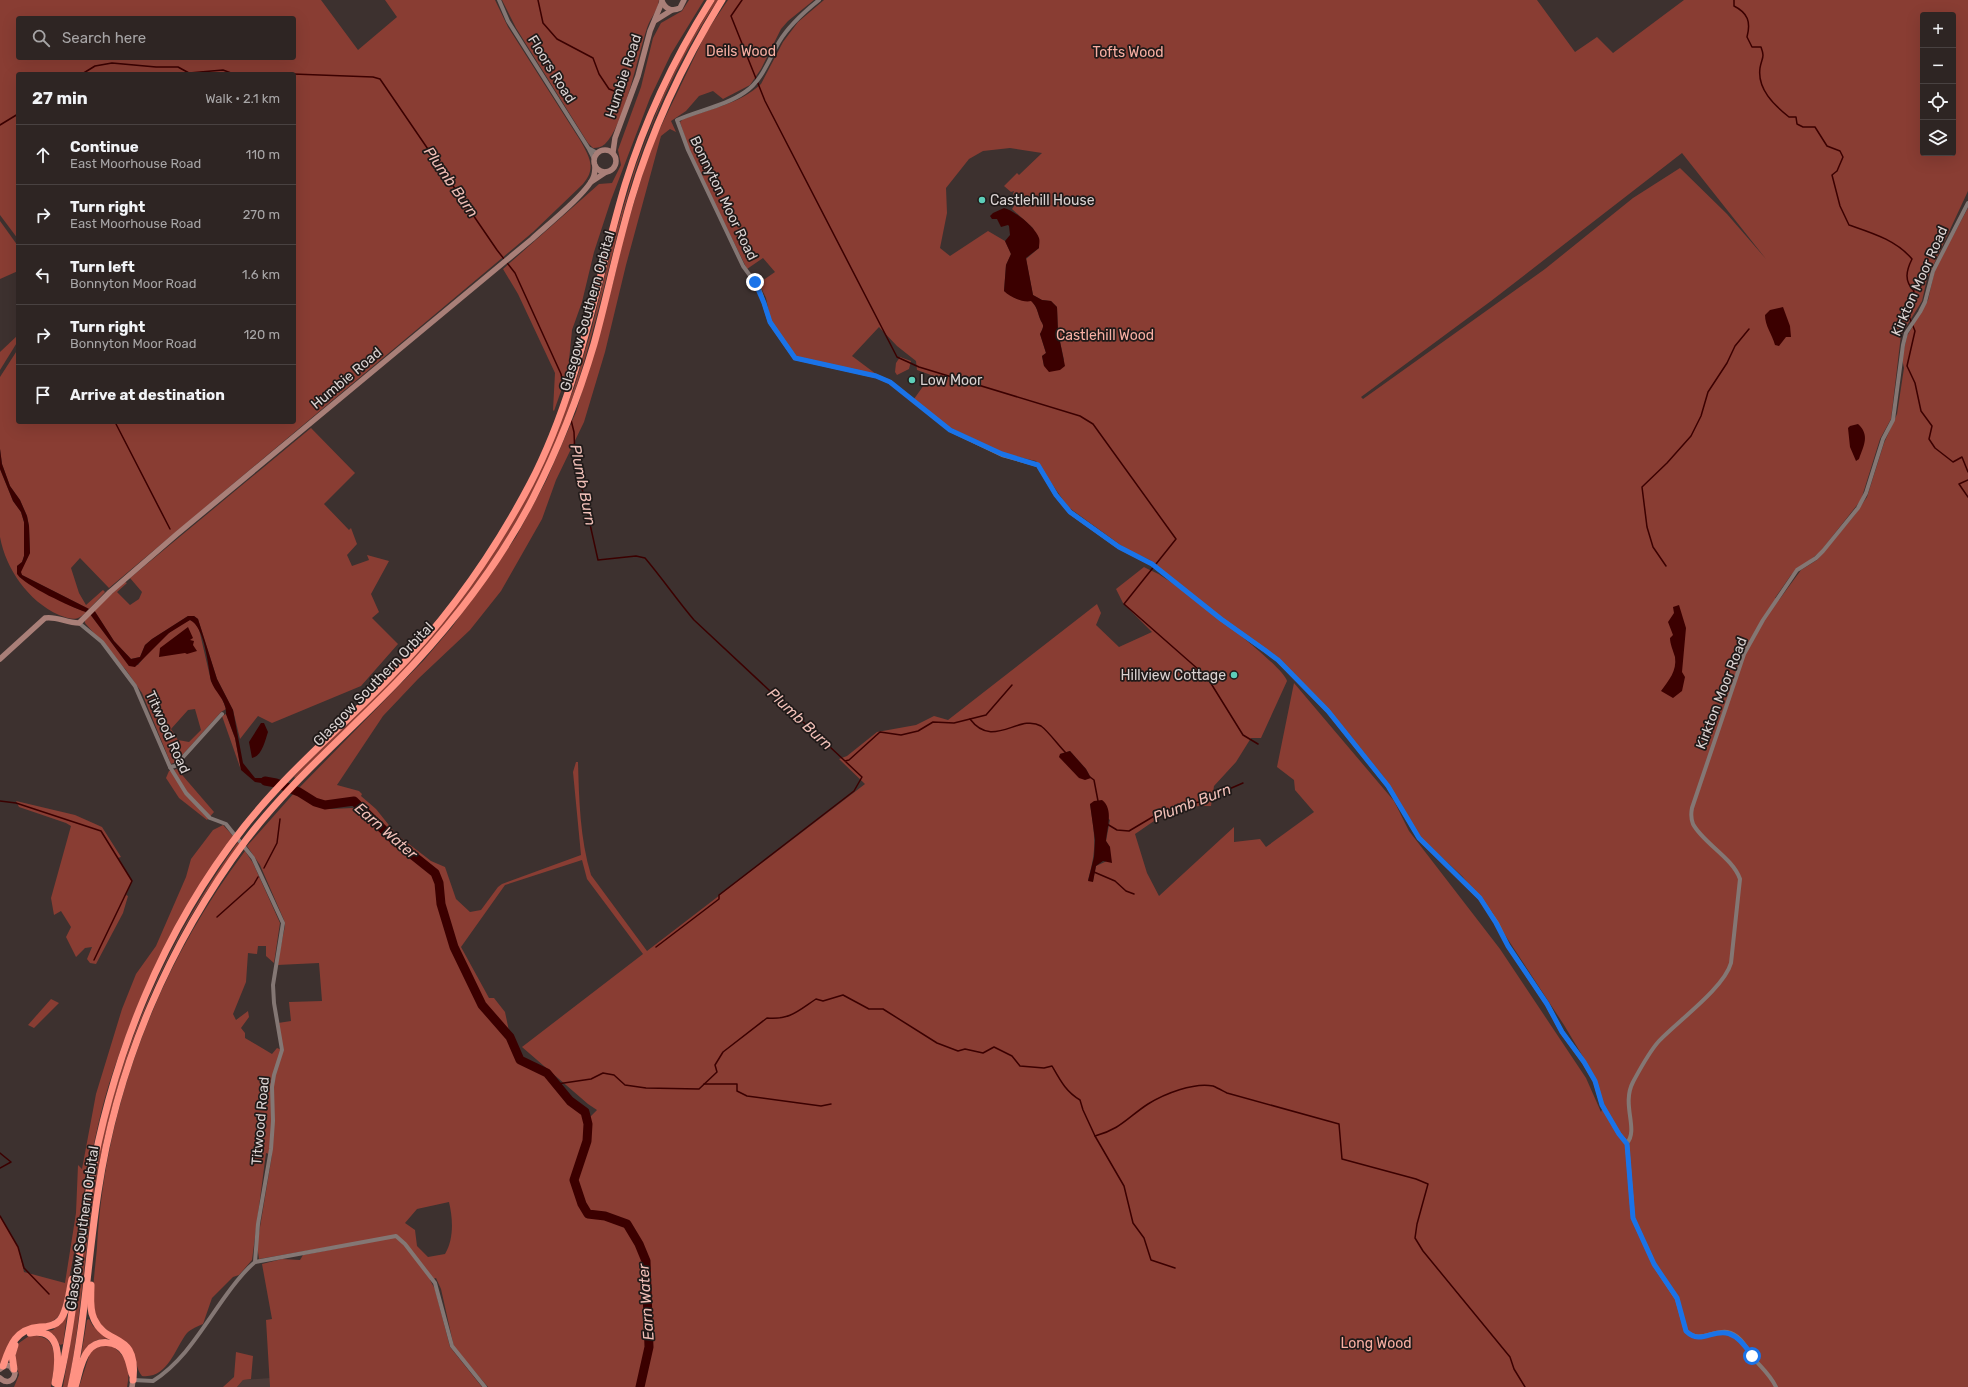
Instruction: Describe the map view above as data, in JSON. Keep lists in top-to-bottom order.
{
  "streets": {
    "highway": ["Glasgow Southern Orbital"],
    "street": [
      "Floors Road",
      "Humbie Road",
      "Bonnyton Moor Road",
      "Kirkton Moor Road",
      "Titwood Road"
    ]
  },
  "crossings": [
    ["Floors Road", "Humbie Road"],
    ["Humbie Road", "Titwood Road"],
    ["Bonnyton Moor Road", "Kirkton Moor Road"]
  ],
  "water": ["Plumb Burn", "Earn Water"],
  "parks": [
    "Deils Wood",
    "Tofts Wood",
    "Castlehill Wood",
    "Long Wood"
  ],
  "places": ["Castlehill House", "Low Moor", "Hillview Cottage"],
  "page": {
    "map_buttons": ["+", "−"],
    "search": "Search here",
    "heading": ["27 min", "Walk · 2.1 km"],
    "list": [
      ["Continue", "East Moorhouse Road", "110 m"],
      ["Turn right", "East Moorhouse Road", "270 m"],
      ["Turn left", "Bonnyton Moor Road", "1.6 km"],
      ["Turn right", "Bonnyton Moor Road", "120 m"],
      "Arrive at destination"
    ]
  }
}
